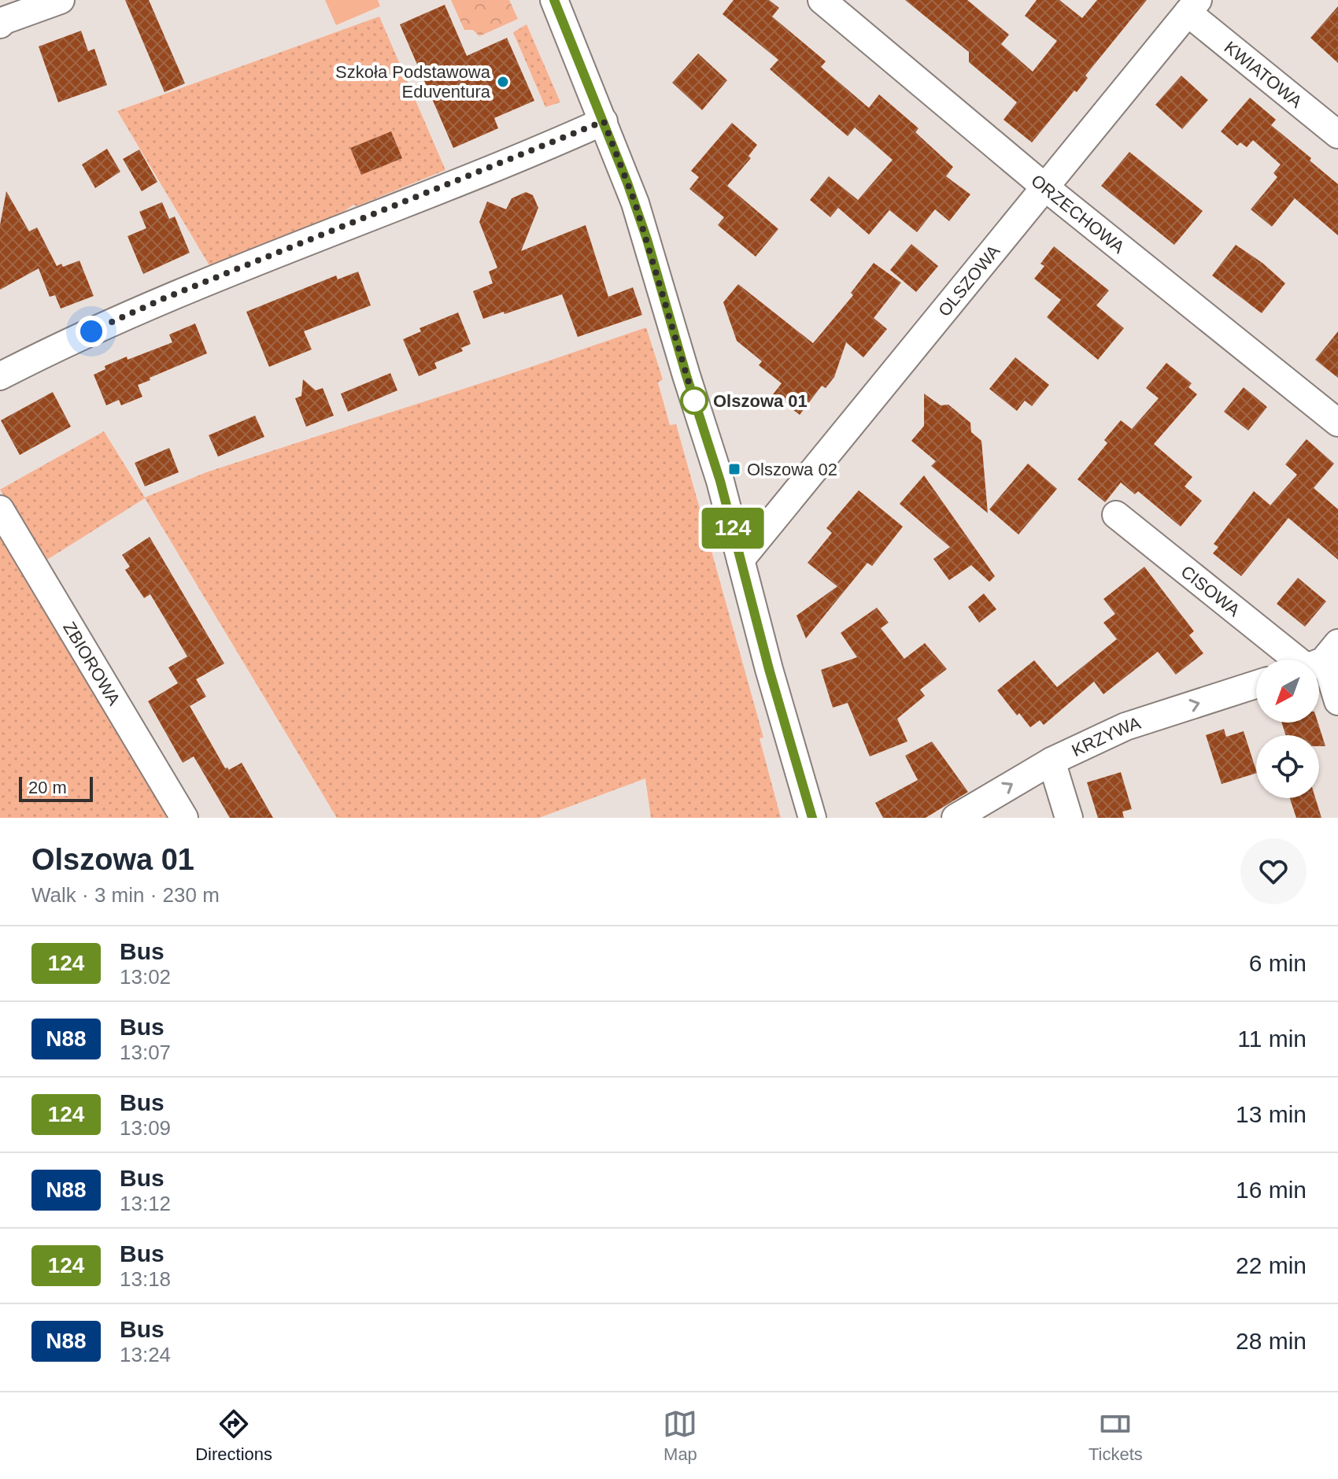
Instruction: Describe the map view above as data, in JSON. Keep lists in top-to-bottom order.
{
  "streets": {
    "street": [
      "KWIATOWA",
      "ORZECHOWA",
      "OLSZOWA",
      "CISOWA",
      "ZBIOROWA",
      "KRZYWA"
    ]
  },
  "crossings": [
    ["KWIATOWA", "OLSZOWA"],
    ["ORZECHOWA", "OLSZOWA"]
  ],
  "one_way": ["KRZYWA"],
  "places": {
    "other": ["Szkoła Podstawowa Eduventura", "Olszowa 01"],
    "transit": ["Olszowa 02"]
  },
  "lines": ["bus line 124"],
  "scale_bar": "20 m",
  "north": "bottom left",
  "page": {
    "on_map": "124",
    "scale": "20 m",
    "heading": ["Olszowa 01", "Walk · 3 min · 230 m"],
    "list": [
      {
        "mark": "124",
        "name": "Bus",
        "note": "13:02",
        "value": "6 min"
      },
      {
        "mark": "N88",
        "name": "Bus",
        "note": "13:07",
        "value": "11 min"
      },
      {
        "mark": "124",
        "name": "Bus",
        "note": "13:09",
        "value": "13 min"
      },
      {
        "mark": "N88",
        "name": "Bus",
        "note": "13:12",
        "value": "16 min"
      },
      {
        "mark": "124",
        "name": "Bus",
        "note": "13:18",
        "value": "22 min"
      },
      {
        "mark": "N88",
        "name": "Bus",
        "note": "13:24",
        "value": "28 min"
      }
    ],
    "tabs": ["Directions", "Map", "Tickets"]
  }
}
